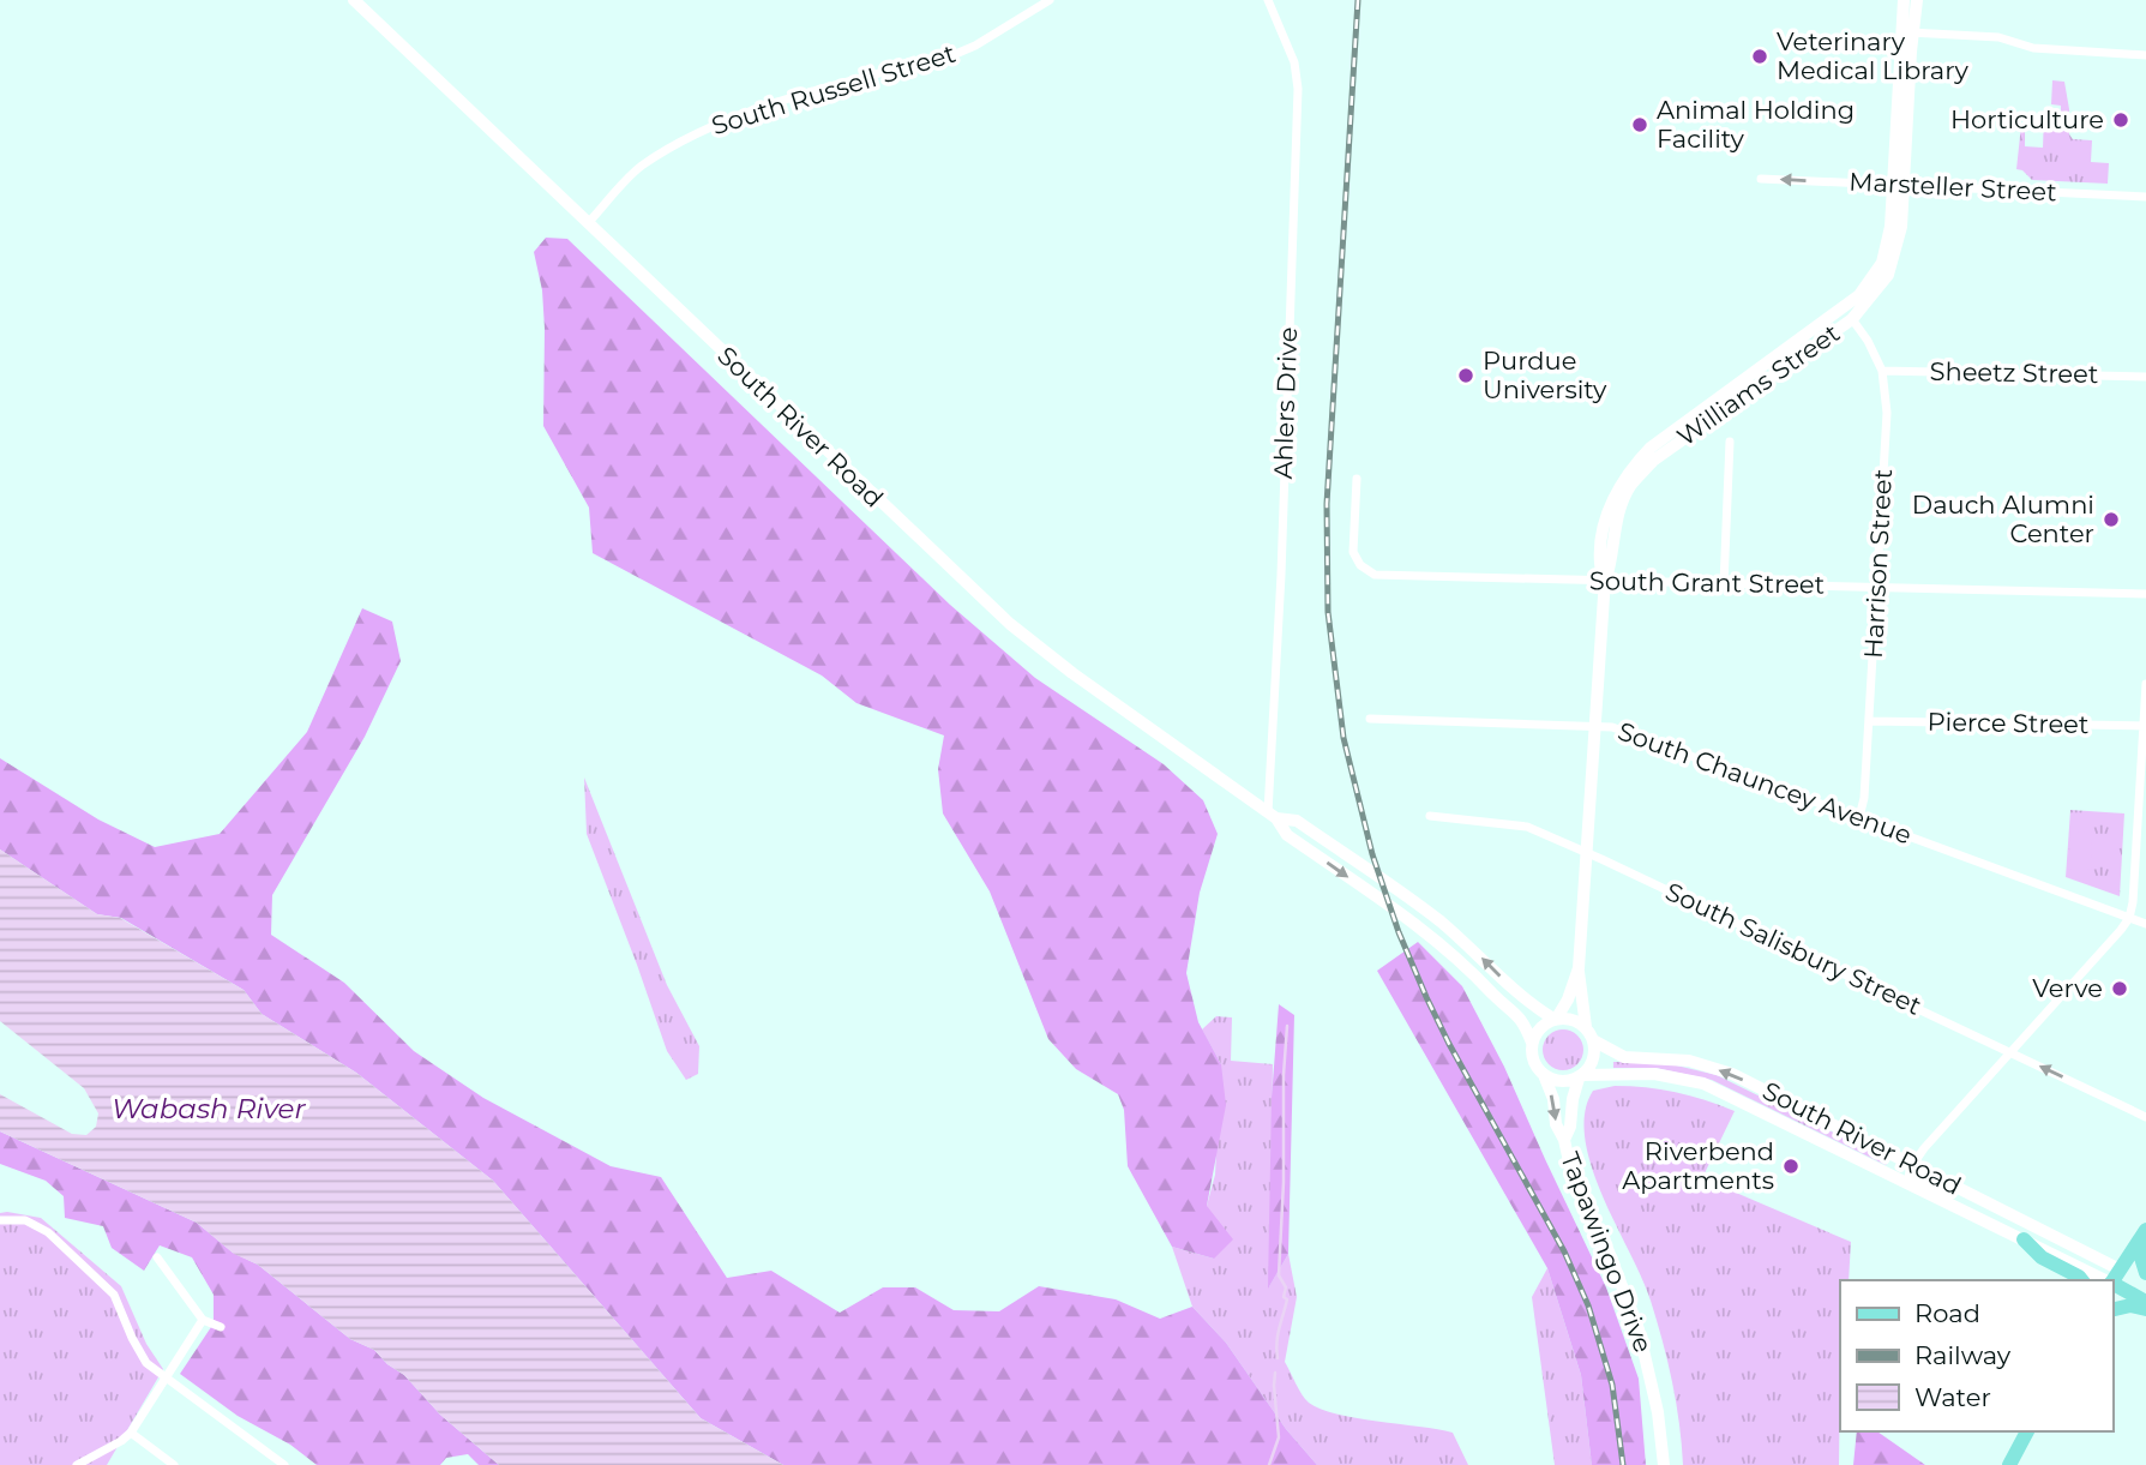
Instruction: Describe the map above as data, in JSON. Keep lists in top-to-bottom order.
{
  "streets": {
    "main road": ["Williams Street", "South River Road", "Tapawingo Drive"],
    "street": [
      "South Russell Street",
      "Marsteller Street",
      "Sheetz Street",
      "Ahlers Drive",
      "Harrison Street",
      "South Grant Street",
      "Pierce Street",
      "South Chauncey Avenue",
      "South Salisbury Street"
    ]
  },
  "crossings": [
    ["South Russell Street", "South River Road"],
    ["Marsteller Street", "Williams Street"],
    ["Sheetz Street", "Harrison Street"],
    ["Williams Street", "South River Road"],
    ["Williams Street", "Harrison Street"],
    ["Williams Street", "South Grant Street"],
    ["Williams Street", "South Chauncey Avenue"],
    ["Williams Street", "South Salisbury Street"],
    ["Williams Street", "Tapawingo Drive"],
    ["Ahlers Drive", "South River Road"],
    ["South River Road", "Tapawingo Drive"],
    ["Harrison Street", "South Grant Street"],
    ["Harrison Street", "Pierce Street"],
    ["Harrison Street", "South Chauncey Avenue"]
  ],
  "one_way": ["Marsteller Street"],
  "water": ["Wabash River"],
  "places": [
    "Veterinary Medical Library",
    "Horticulture",
    "Animal Holding Facility",
    "Purdue University",
    "Dauch Alumni Center",
    "Verve",
    "Riverbend Apartments"
  ],
  "legend": ["Road", "Railway", "Water"]
}
